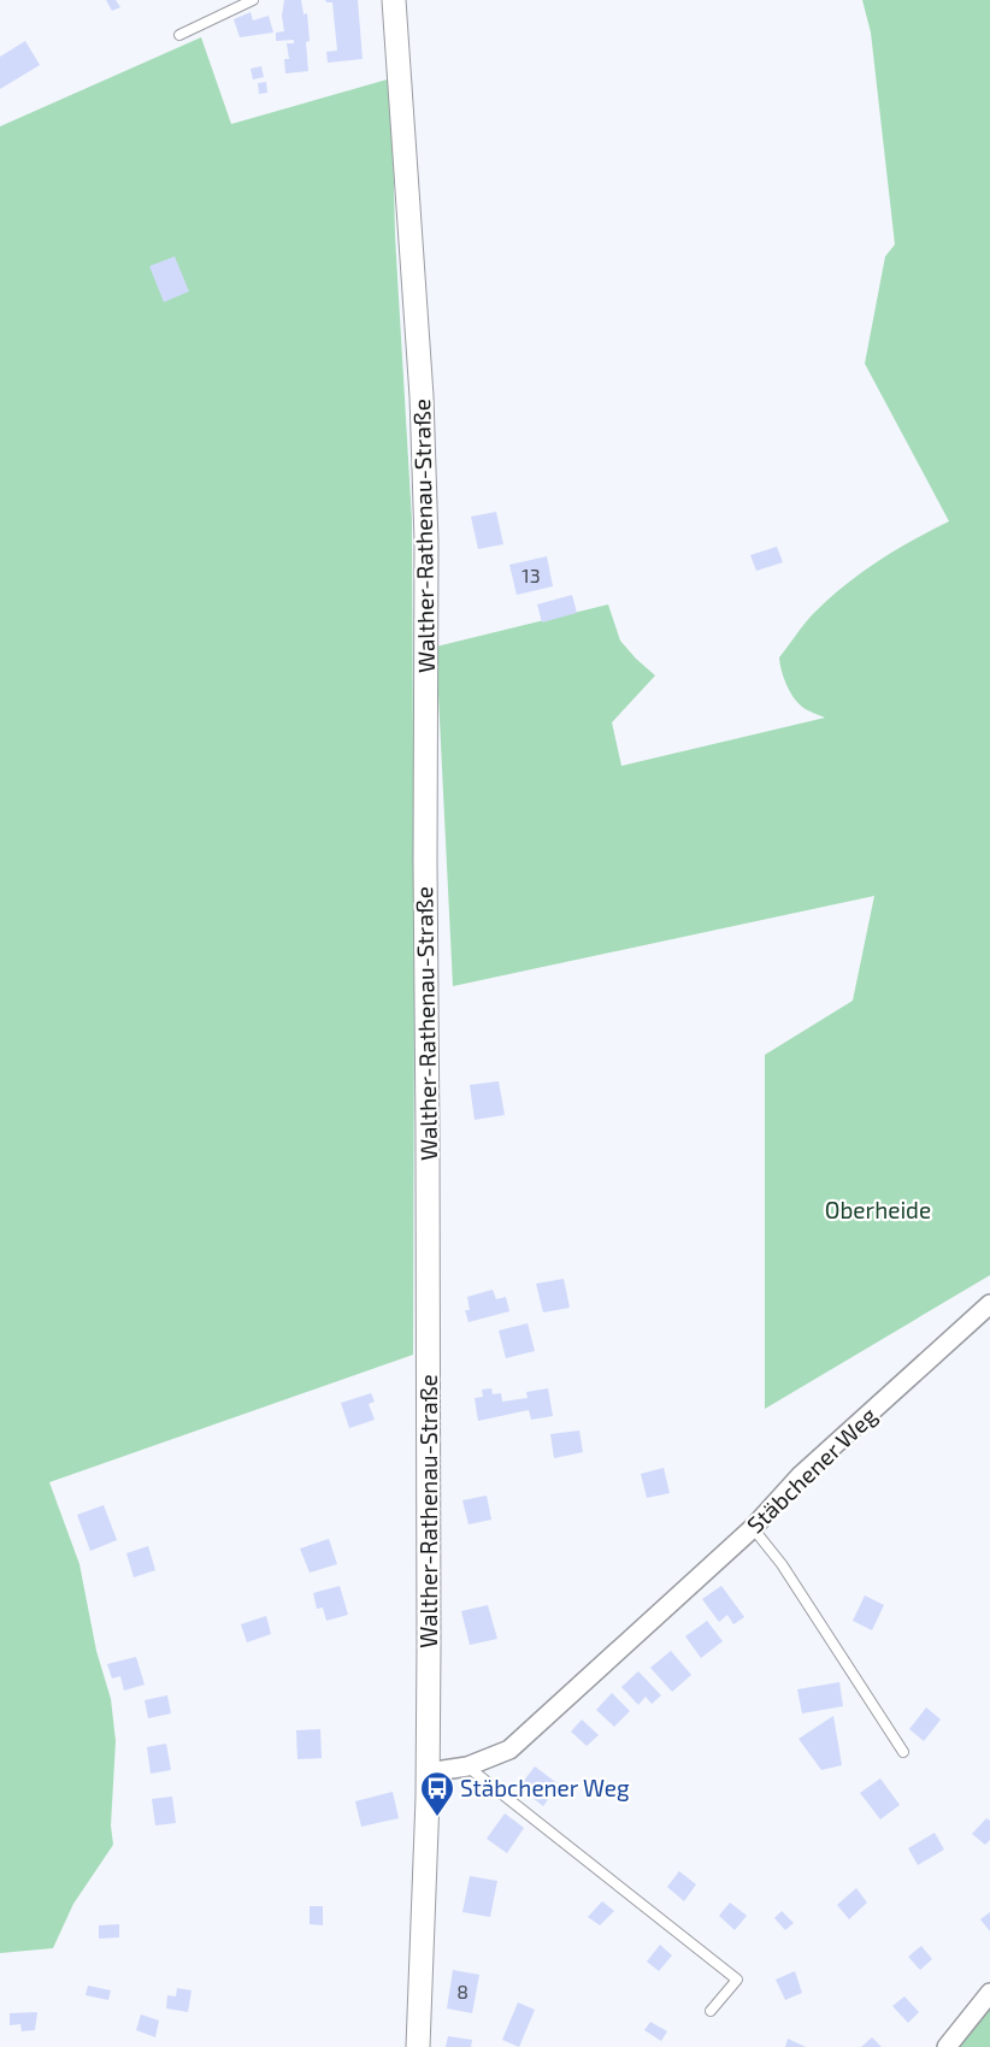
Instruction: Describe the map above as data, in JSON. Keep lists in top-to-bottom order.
{
  "streets": {
    "street": ["Walther-Rathenau-Straße", "Stäbchener Weg"]
  },
  "crossings": [
    ["Walther-Rathenau-Straße", "Stäbchener Weg"]
  ],
  "parks": ["Oberheide"],
  "places": {
    "bus stop": ["Stäbchener Weg"]
  },
  "house_numbers": ["13", "8"]
}
